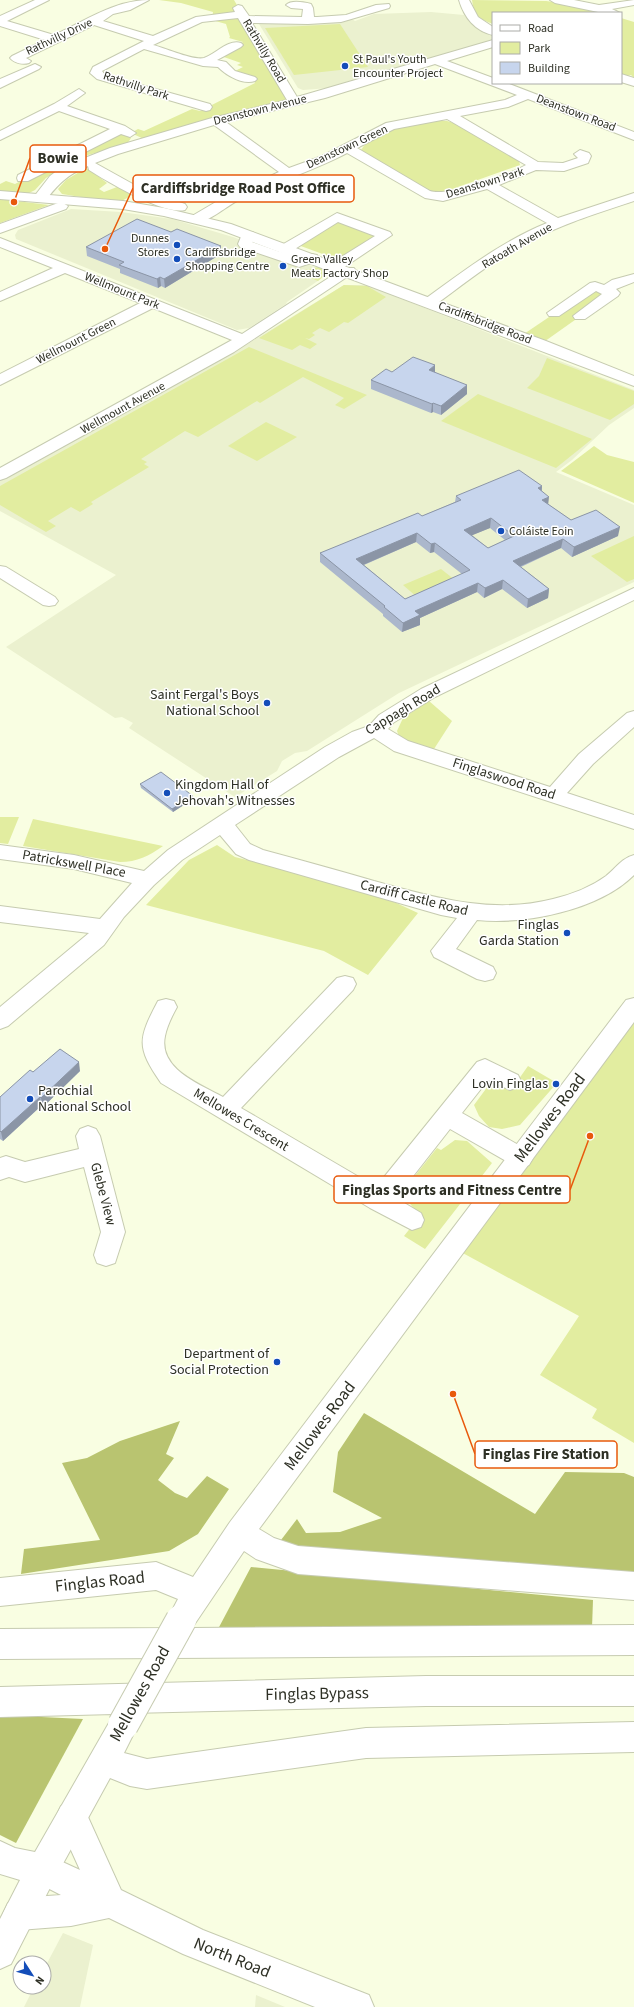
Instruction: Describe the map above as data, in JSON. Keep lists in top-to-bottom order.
{
  "streets": {
    "street": [
      "Rathvilly Drive",
      "Rathvilly Road",
      "Rathvilly Park",
      "Deanstown Avenue",
      "Deanstown Road",
      "Deanstown Green",
      "Deanstown Park",
      "Ratoath Avenue",
      "Wellmount Park",
      "Cardiffsbridge Road",
      "Wellmount Green",
      "Wellmount Avenue",
      "Cappagh Road",
      "Finglaswood Road",
      "Patrickswell Place",
      "Cardiff Castle Road",
      "Mellowes Road",
      "Mellowes Crescent",
      "Glebe View",
      "Finglas Road",
      "Finglas Bypass",
      "North Road"
    ]
  },
  "crossings": [
    ["Rathvilly Road", "Rathvilly Park"],
    ["Rathvilly Road", "Deanstown Avenue"],
    ["Deanstown Avenue", "Cardiffsbridge Road"],
    ["Deanstown Road", "Deanstown Green"],
    ["Deanstown Green", "Deanstown Park"],
    ["Deanstown Green", "Cardiffsbridge Road"],
    ["Ratoath Avenue", "Cardiffsbridge Road"],
    ["Wellmount Park", "Wellmount Green"],
    ["Wellmount Park", "Wellmount Avenue"],
    ["Cardiffsbridge Road", "Wellmount Avenue"],
    ["Cappagh Road", "Finglaswood Road"],
    ["Cappagh Road", "Patrickswell Place"],
    ["Cappagh Road", "Cardiff Castle Road"],
    ["Mellowes Road", "Finglas Road"],
    ["Mellowes Road", "North Road"]
  ],
  "places": [
    "St Paul's Youth Encounter Project",
    "Bowie",
    "Dunnes Stores",
    "Cardiffsbridge Road Post Office",
    "Cardiffsbridge Shopping Centre",
    "Green Valley Meats Factory Shop",
    "Coláiste Eoin",
    "Saint Fergal's Boys National School",
    "Kingdom Hall of Jehovah's Witnesses",
    "Finglas Garda Station",
    "Lovin Finglas",
    "Parochial National School",
    "Finglas Sports and Fitness Centre",
    "Department of Social Protection",
    "Finglas Fire Station"
  ],
  "legend": ["Road", "Park", "Building"],
  "north": "bottom right"
}
